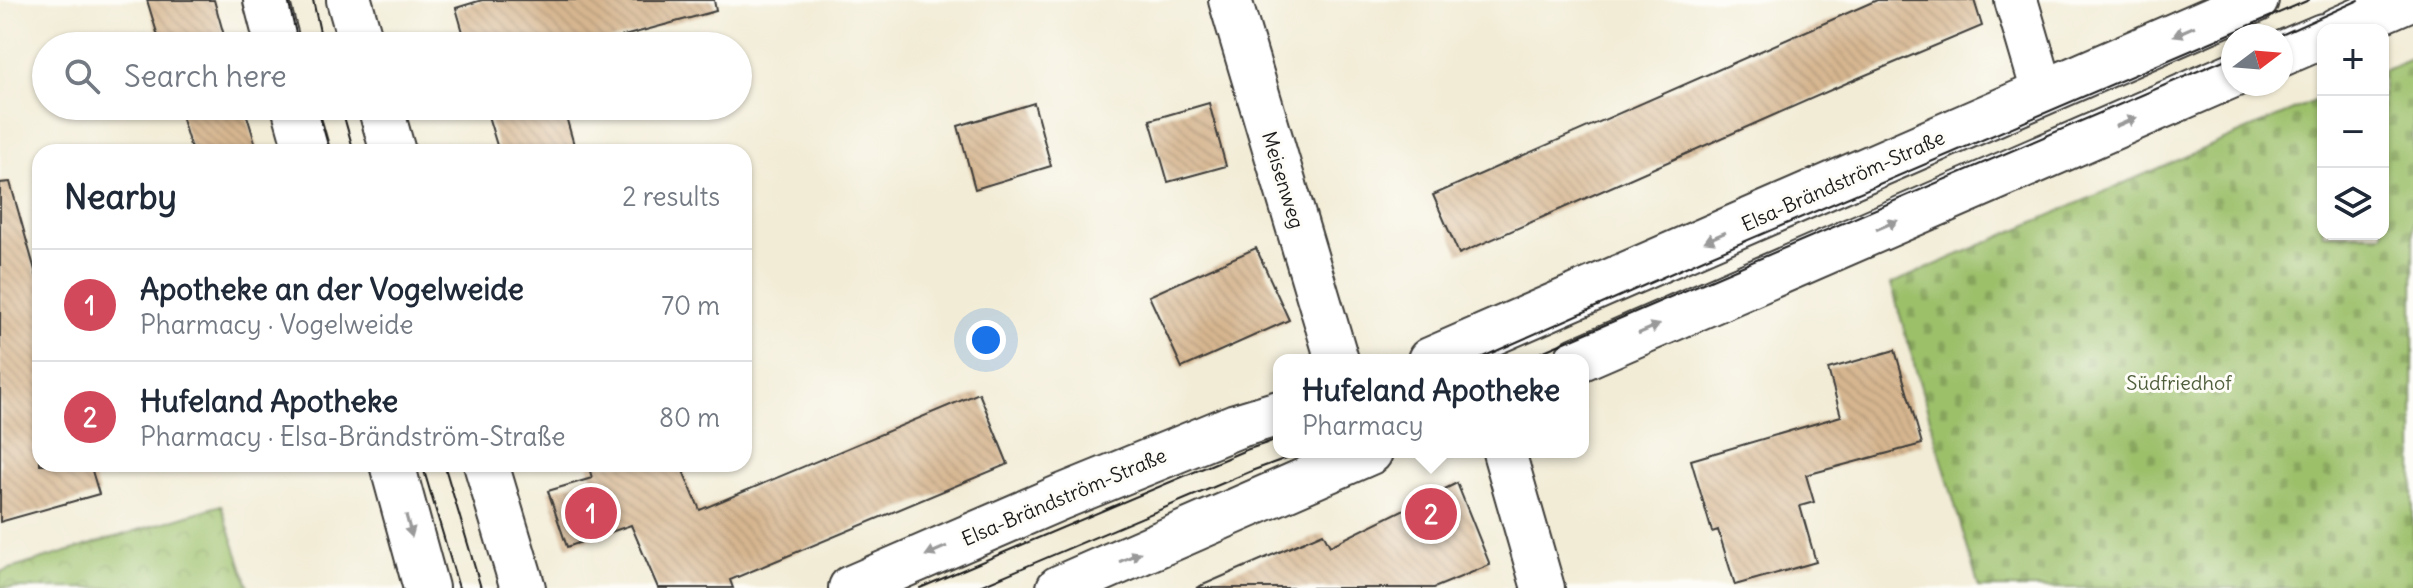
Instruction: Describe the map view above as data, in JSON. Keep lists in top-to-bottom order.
{
  "streets": {
    "street": ["Meisenweg", "Elsa-Brändström-Straße"]
  },
  "parks": ["Südfriedhof"],
  "north": "right",
  "page": {
    "map_buttons": ["+", "−"],
    "search": "Search here",
    "heading": ["Nearby", "2 results"],
    "list": [
      {
        "mark": "1",
        "name": "Apotheke an der Vogelweide",
        "note": "Pharmacy · Vogelweide",
        "value": "70 m"
      },
      {
        "mark": "2",
        "name": "Hufeland Apotheke",
        "note": "Pharmacy · Elsa-Brändström-Straße",
        "value": "80 m"
      }
    ],
    "popup": ["Hufeland Apotheke", "Pharmacy"],
    "pins": ["1", "2"]
  }
}
